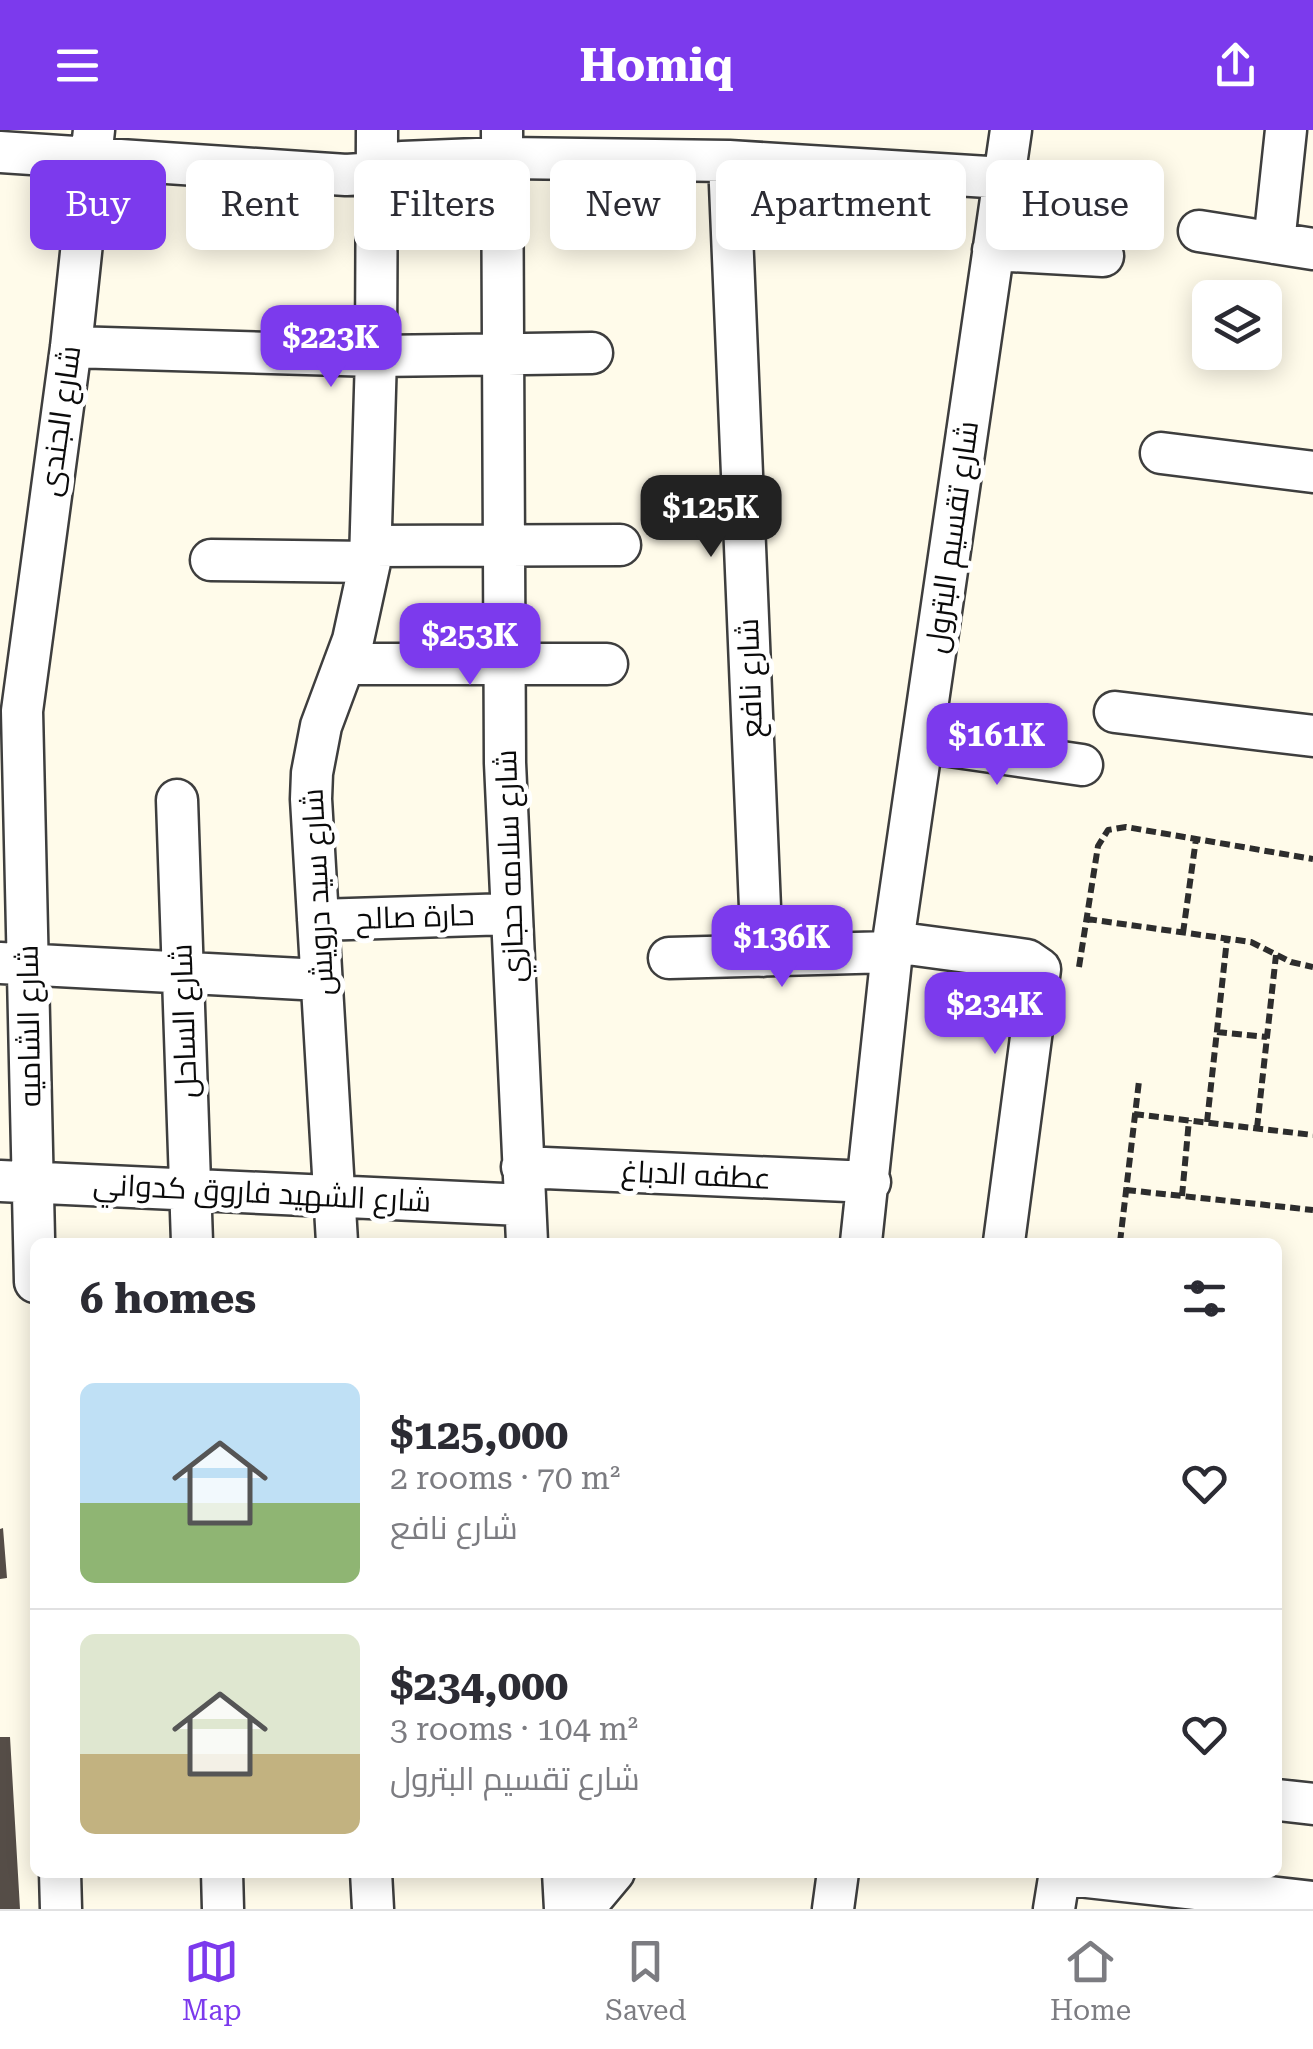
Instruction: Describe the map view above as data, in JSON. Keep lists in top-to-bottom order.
{
  "streets": {
    "street": [
      "شارع الجندى",
      "شارع تقسيم البترول",
      "شارع نافع",
      "شارع سلامه حجازي",
      "شارع سيد درويش",
      "حارة صالح",
      "شارع الساحل",
      "شارع الشاميه",
      "عطفه الدباغ",
      "شارع الشهيد فاروق كدواني"
    ]
  },
  "crossings": [
    ["شارع الجندى", "شارع الشاميه"],
    ["شارع تقسيم البترول", "عطفه الدباغ"],
    ["شارع سلامه حجازي", "حارة صالح"],
    ["شارع سلامه حجازي", "عطفه الدباغ"],
    ["شارع سلامه حجازي", "شارع الشهيد فاروق كدواني"],
    ["شارع سيد درويش", "حارة صالح"],
    ["شارع سيد درويش", "شارع الشهيد فاروق كدواني"],
    ["شارع الساحل", "شارع الشهيد فاروق كدواني"],
    ["شارع الشاميه", "شارع الشهيد فاروق كدواني"],
    ["عطفه الدباغ", "شارع الشهيد فاروق كدواني"]
  ],
  "page": {
    "header": "Homiq",
    "chip": [
      "Buy",
      "Rent",
      "Filters",
      "New",
      "Apartment",
      "House"
    ],
    "price": [
      "$223K",
      "$125K",
      "$253K",
      "$161K",
      "$136K",
      "$234K"
    ],
    "heading": "6 homes",
    "list": [
      {
        "name": "$125,000",
        "note": "2 rooms · 70 m² · شارع نافع"
      },
      {
        "name": "$234,000",
        "note": "3 rooms · 104 m² · شارع تقسيم البترول"
      }
    ],
    "tabs": ["Map", "Saved", "Home"]
  }
}
